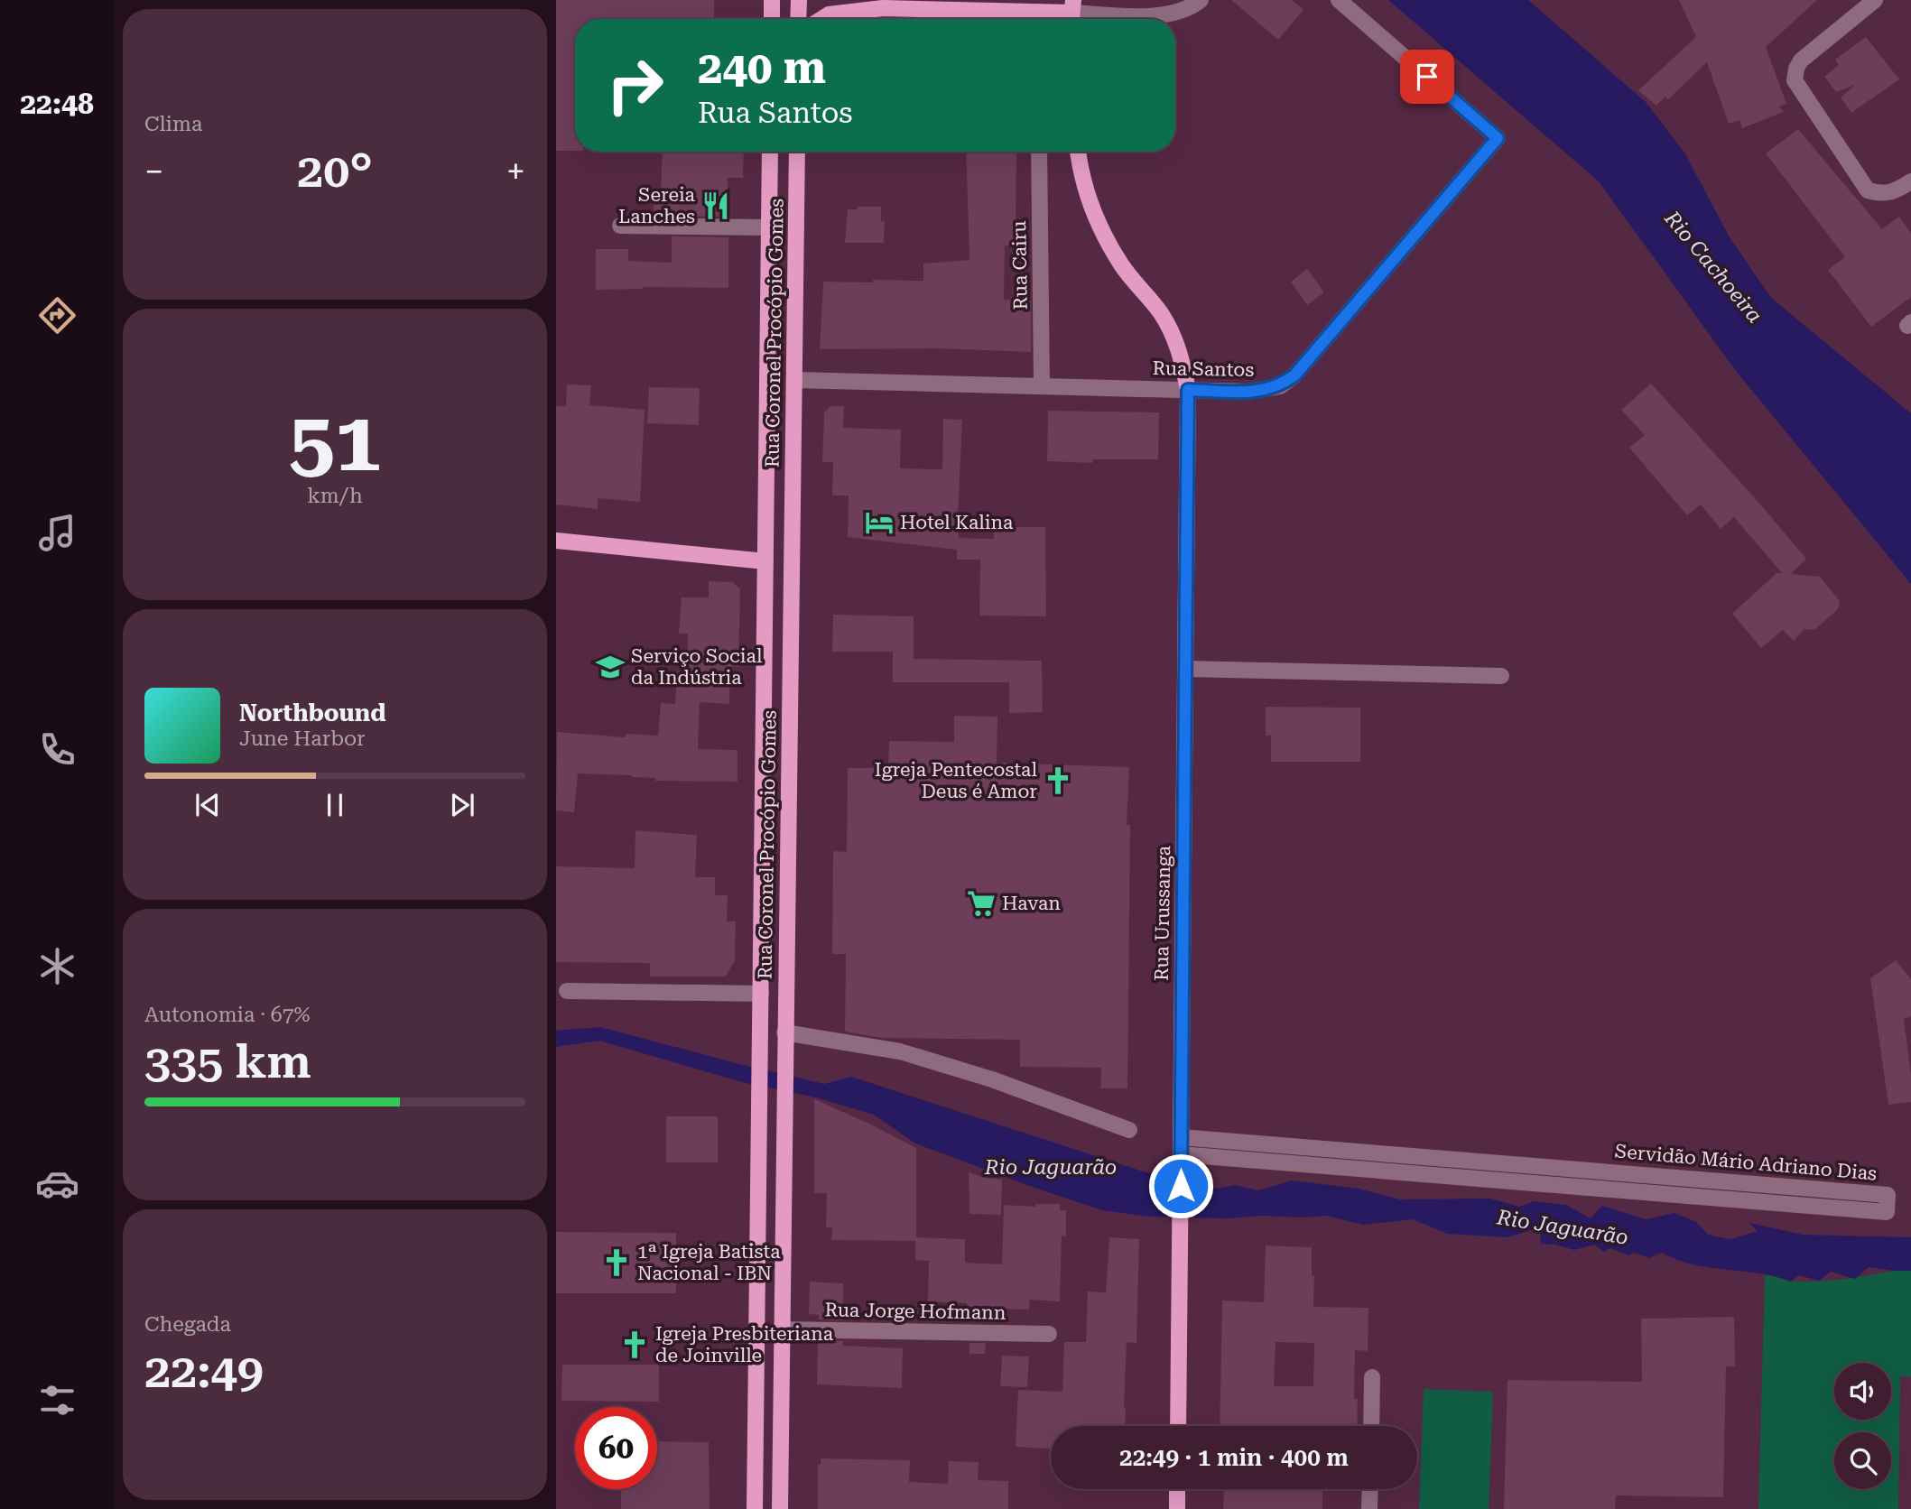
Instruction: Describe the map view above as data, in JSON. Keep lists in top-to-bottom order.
{
  "streets": {
    "main road": ["Rua Coronel Procópio Gomes", "Rua Urussanga"],
    "street": [
      "Rua Cairu",
      "Rua Santos",
      "Servidão Mário Adriano Dias",
      "Rua Jorge Hofmann"
    ]
  },
  "crossings": [
    ["Rua Cairu", "Rua Santos"],
    ["Rua Coronel Procópio Gomes", "Rua Santos"],
    ["Rua Coronel Procópio Gomes", "Rua Jorge Hofmann"],
    ["Rua Santos", "Rua Urussanga"],
    ["Rua Urussanga", "Servidão Mário Adriano Dias"]
  ],
  "water": ["Rio Cachoeira", "Rio Jaguarão"],
  "places": {
    "restaurant": ["Sereia Lanches"],
    "hotel": ["Hotel Kalina"],
    "school or university": ["Serviço Social da Indústria"],
    "church": ["Igreja Pentecostal Deus é Amor", "1ª Igreja Batista Nacional - IBN", "Igreja Presbiteriana de Joinville"],
    "supermarket": ["Havan"]
  },
  "page": {
    "tabs": "22:48",
    "tile": [
      "Clima",
      ["51", "km/h"],
      ["Autonomia · 67%", "335 km"],
      ["Chegada", "22:49"]
    ],
    "turn": ["240 m", "Rua Santos"],
    "heat": ["−", "20°", "+"],
    "song": ["Northbound", "June Harbor"],
    "limit": "60",
    "trip": "22:49 · 1 min · 400 m"
  }
}
